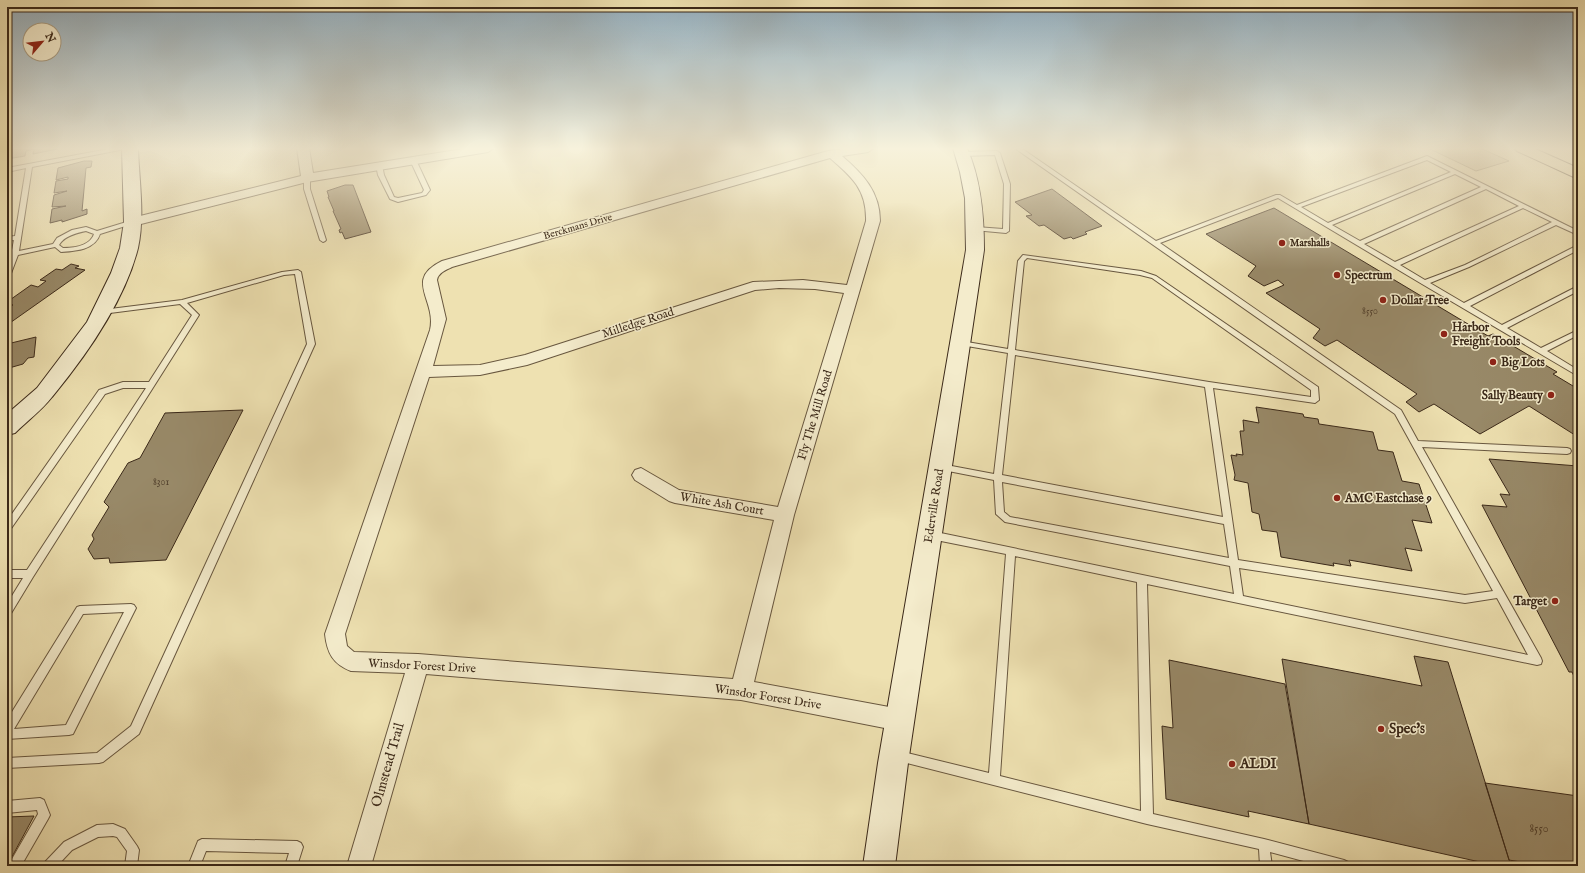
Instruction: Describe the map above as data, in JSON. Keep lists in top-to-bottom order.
{
  "streets": {
    "street": [
      "Berckmans Drive",
      "Milledge Road",
      "Fly The Mill Road",
      "White Ash Court",
      "Ederville Road",
      "Winsdor Forest Drive",
      "Olmstead Trail"
    ]
  },
  "crossings": [
    ["Berckmans Drive", "Winsdor Forest Drive"],
    ["Milledge Road", "Fly The Mill Road"],
    ["Milledge Road", "Winsdor Forest Drive"],
    ["Fly The Mill Road", "White Ash Court"],
    ["Fly The Mill Road", "Winsdor Forest Drive"],
    ["Ederville Road", "Winsdor Forest Drive"],
    ["Winsdor Forest Drive", "Olmstead Trail"]
  ],
  "places": [
    "Marshalls",
    "Spectrum",
    "Dollar Tree",
    "Harbor Freight Tools",
    "Big Lots",
    "Sally Beauty",
    "AMC Eastchase 9",
    "Target",
    "Spec's",
    "ALDI"
  ],
  "house_numbers": ["8550", "8301", "8550"],
  "north": "top right"
}
